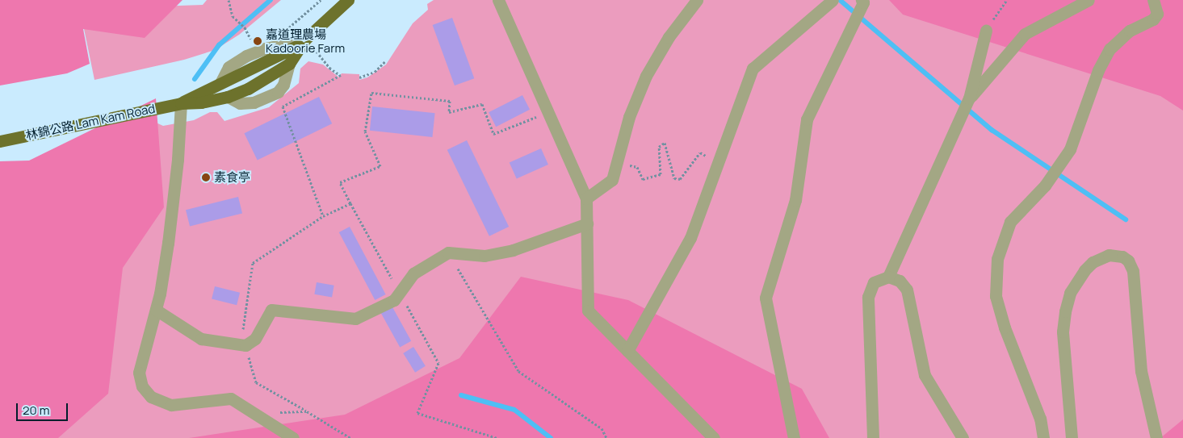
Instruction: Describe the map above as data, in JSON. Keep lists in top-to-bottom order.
{
  "streets": {
    "main road": ["林錦公路 Lam Kam Road"]
  },
  "places": ["嘉道理農場 Kadoorie Farm", "素食亭"],
  "scale_bar": "20 m"
}
